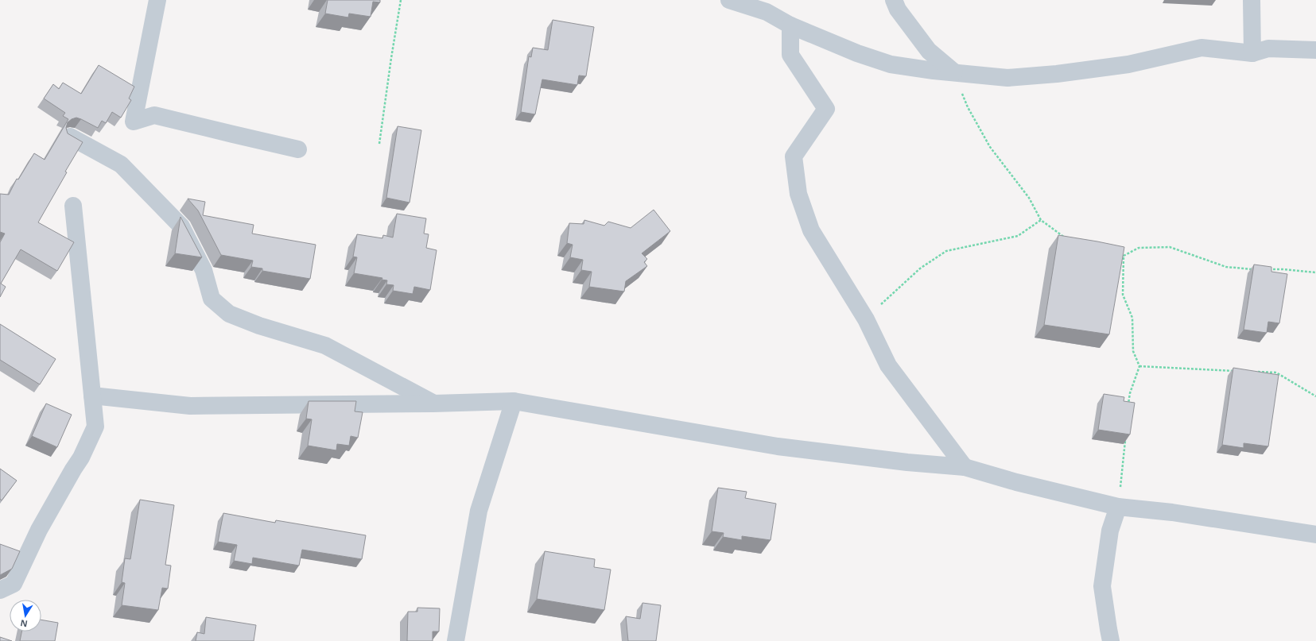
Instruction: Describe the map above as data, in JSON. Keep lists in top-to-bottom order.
{
  "north": "bottom"
}
